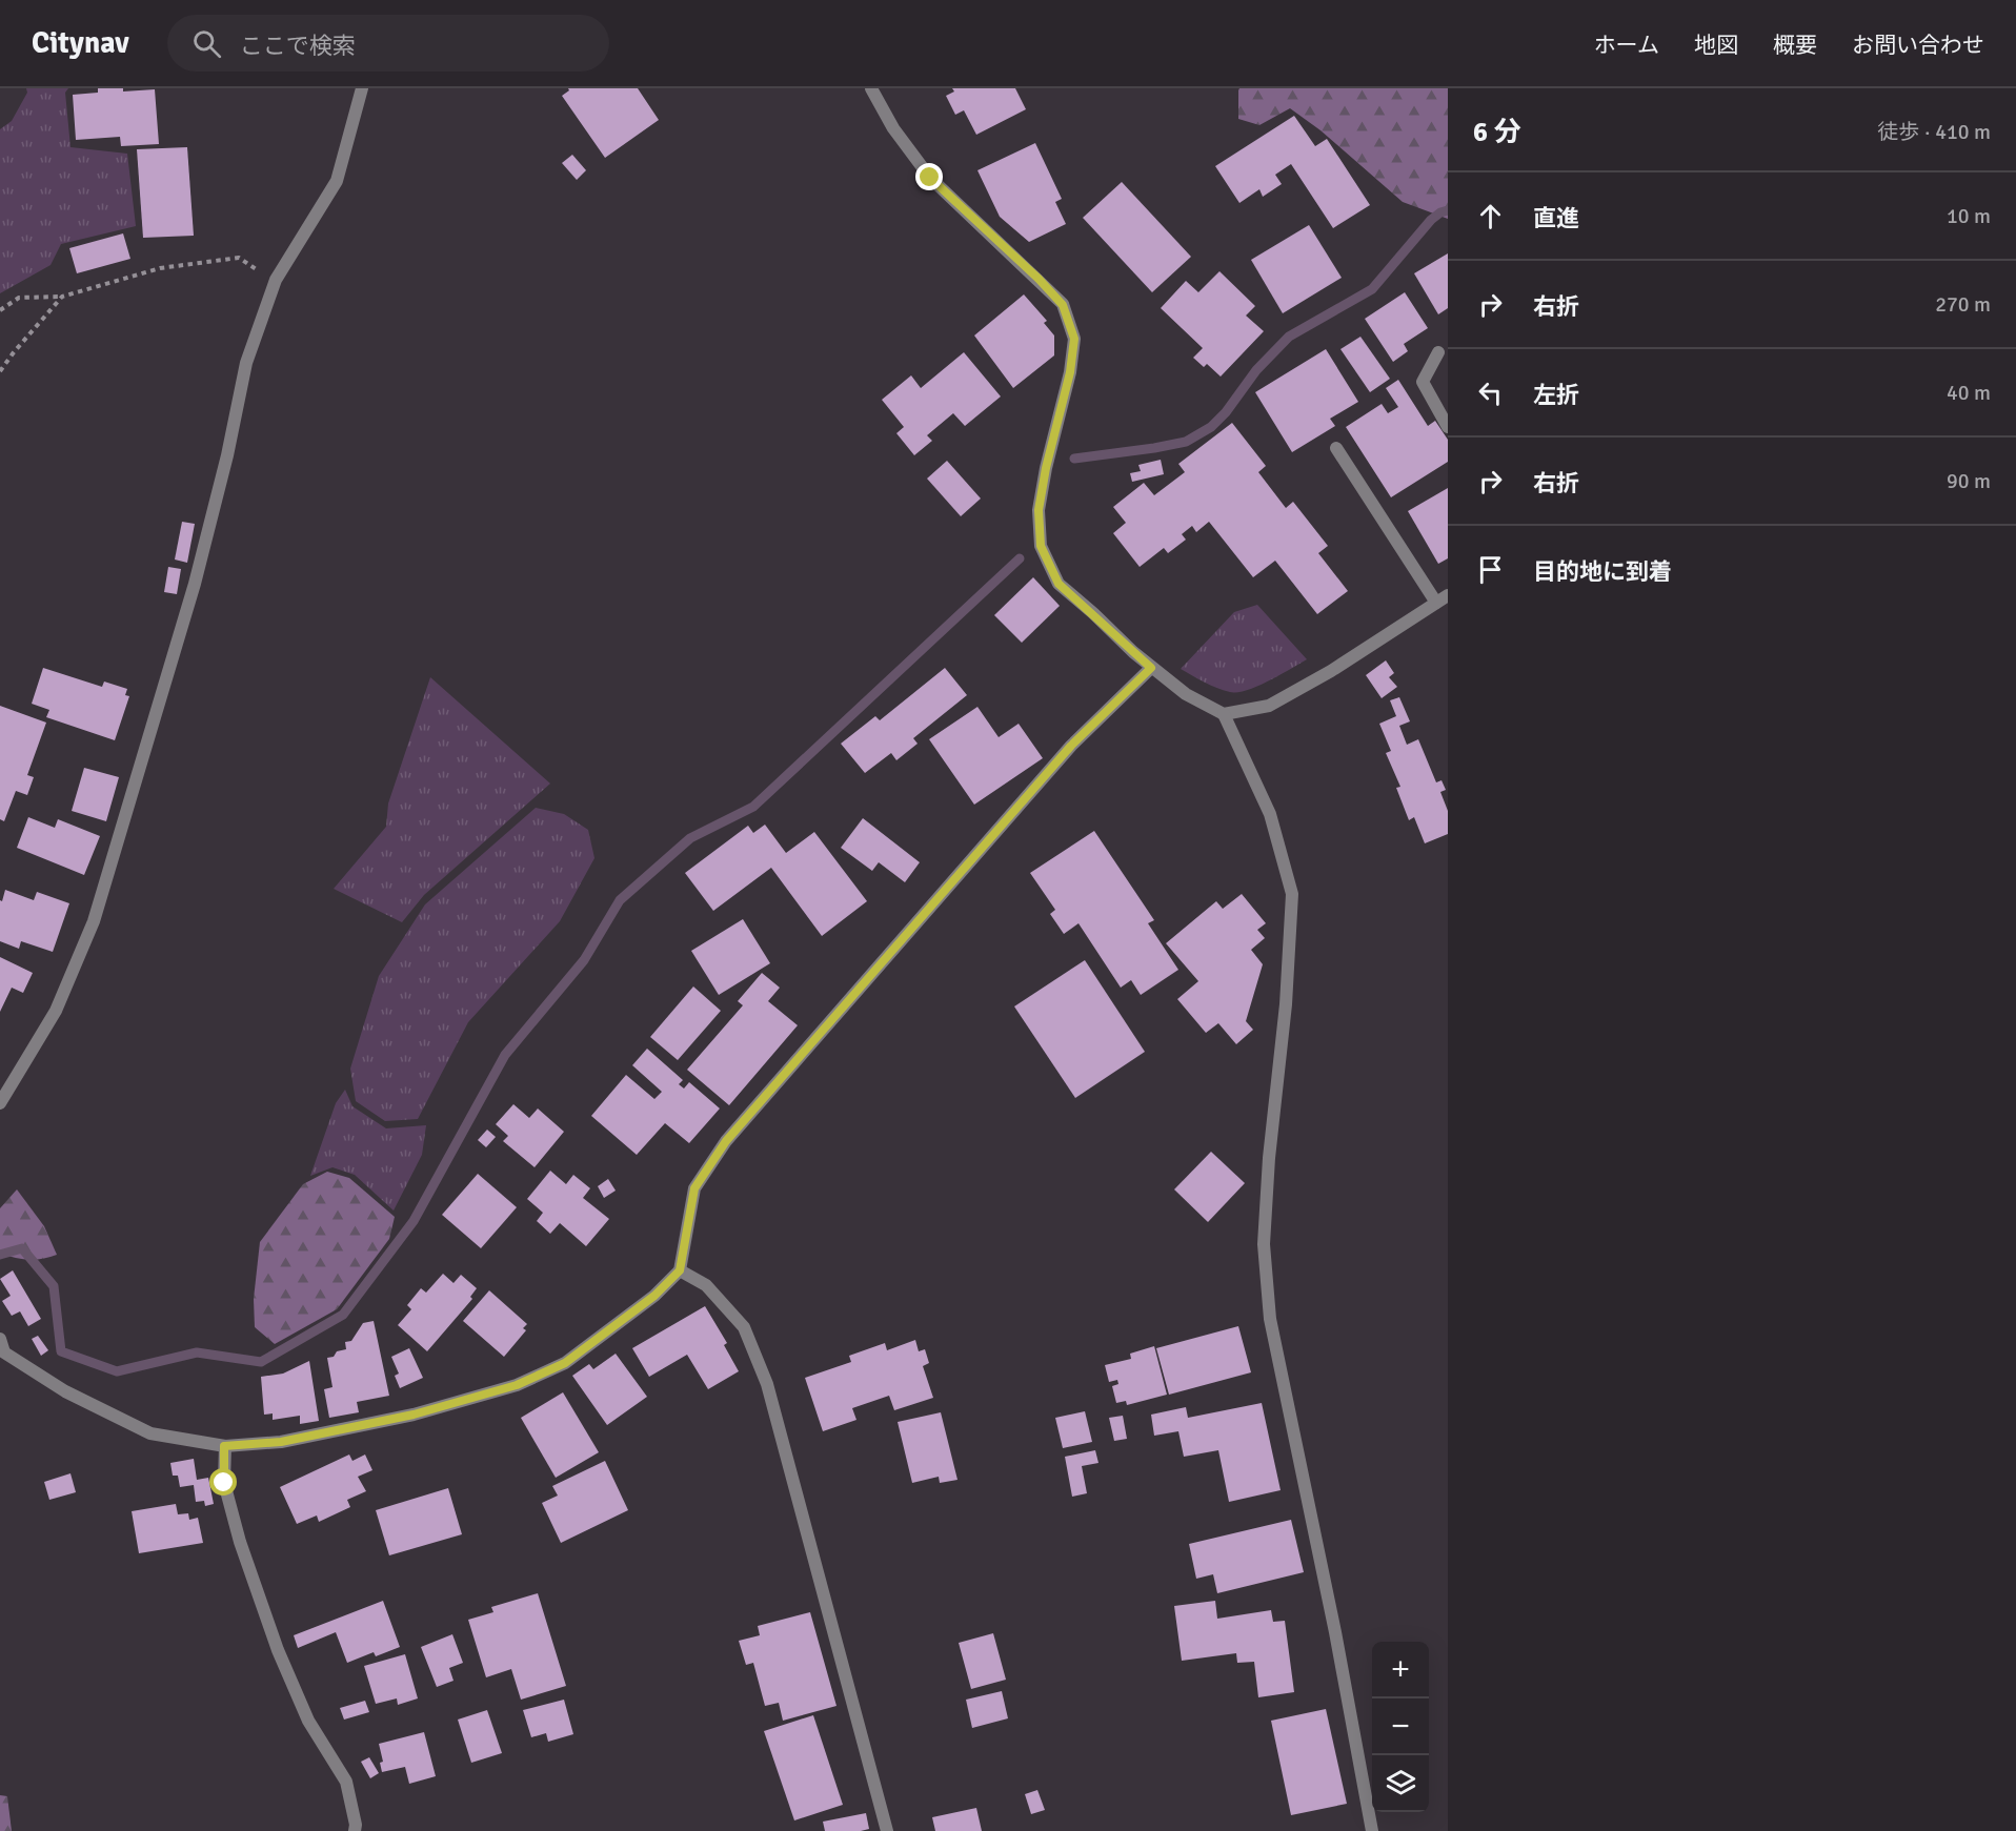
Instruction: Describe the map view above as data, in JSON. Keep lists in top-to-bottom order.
{
  "page": {
    "header": "Citynav",
    "search": "ここで検索",
    "nav": [
      "ホーム",
      "地図",
      "概要",
      "お問い合わせ"
    ],
    "heading": ["6 分", "徒歩 · 410 m"],
    "list": [
      ["直進", "10 m"],
      ["右折", "270 m"],
      ["左折", "40 m"],
      ["右折", "90 m"],
      "目的地に到着"
    ],
    "map_buttons": ["+", "−"]
  }
}
